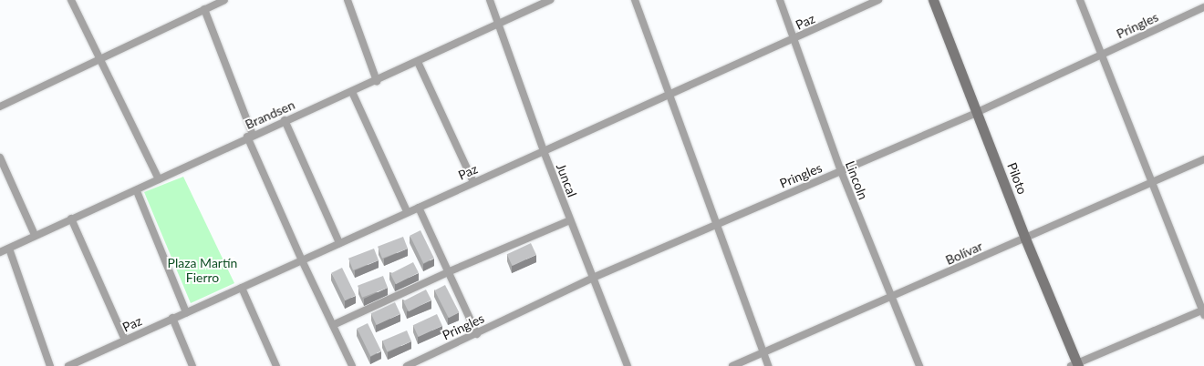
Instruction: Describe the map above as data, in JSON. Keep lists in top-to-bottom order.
{
  "streets": {
    "main road": ["Piloto"],
    "street": [
      "Paz",
      "Pringles",
      "Brandsen",
      "Juncal",
      "Lincoln",
      "Bolívar"
    ]
  },
  "crossings": [
    ["Paz", "Juncal"],
    ["Paz", "Lincoln"],
    ["Pringles", "Piloto"],
    ["Pringles", "Juncal"],
    ["Pringles", "Lincoln"],
    ["Brandsen", "Juncal"],
    ["Piloto", "Bolívar"],
    ["Lincoln", "Bolívar"]
  ],
  "parks": ["Plaza Martín Fierro"]
}
